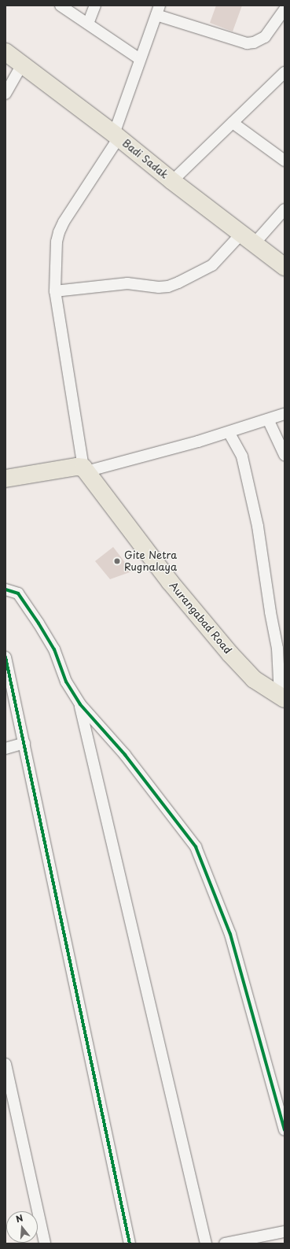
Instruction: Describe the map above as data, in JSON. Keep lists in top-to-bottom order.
{
  "streets": {
    "main road": ["Badi Sadak", "Aurangabad Road"]
  },
  "places": ["Gite Netra Rugnalaya"],
  "north": "top"
}
